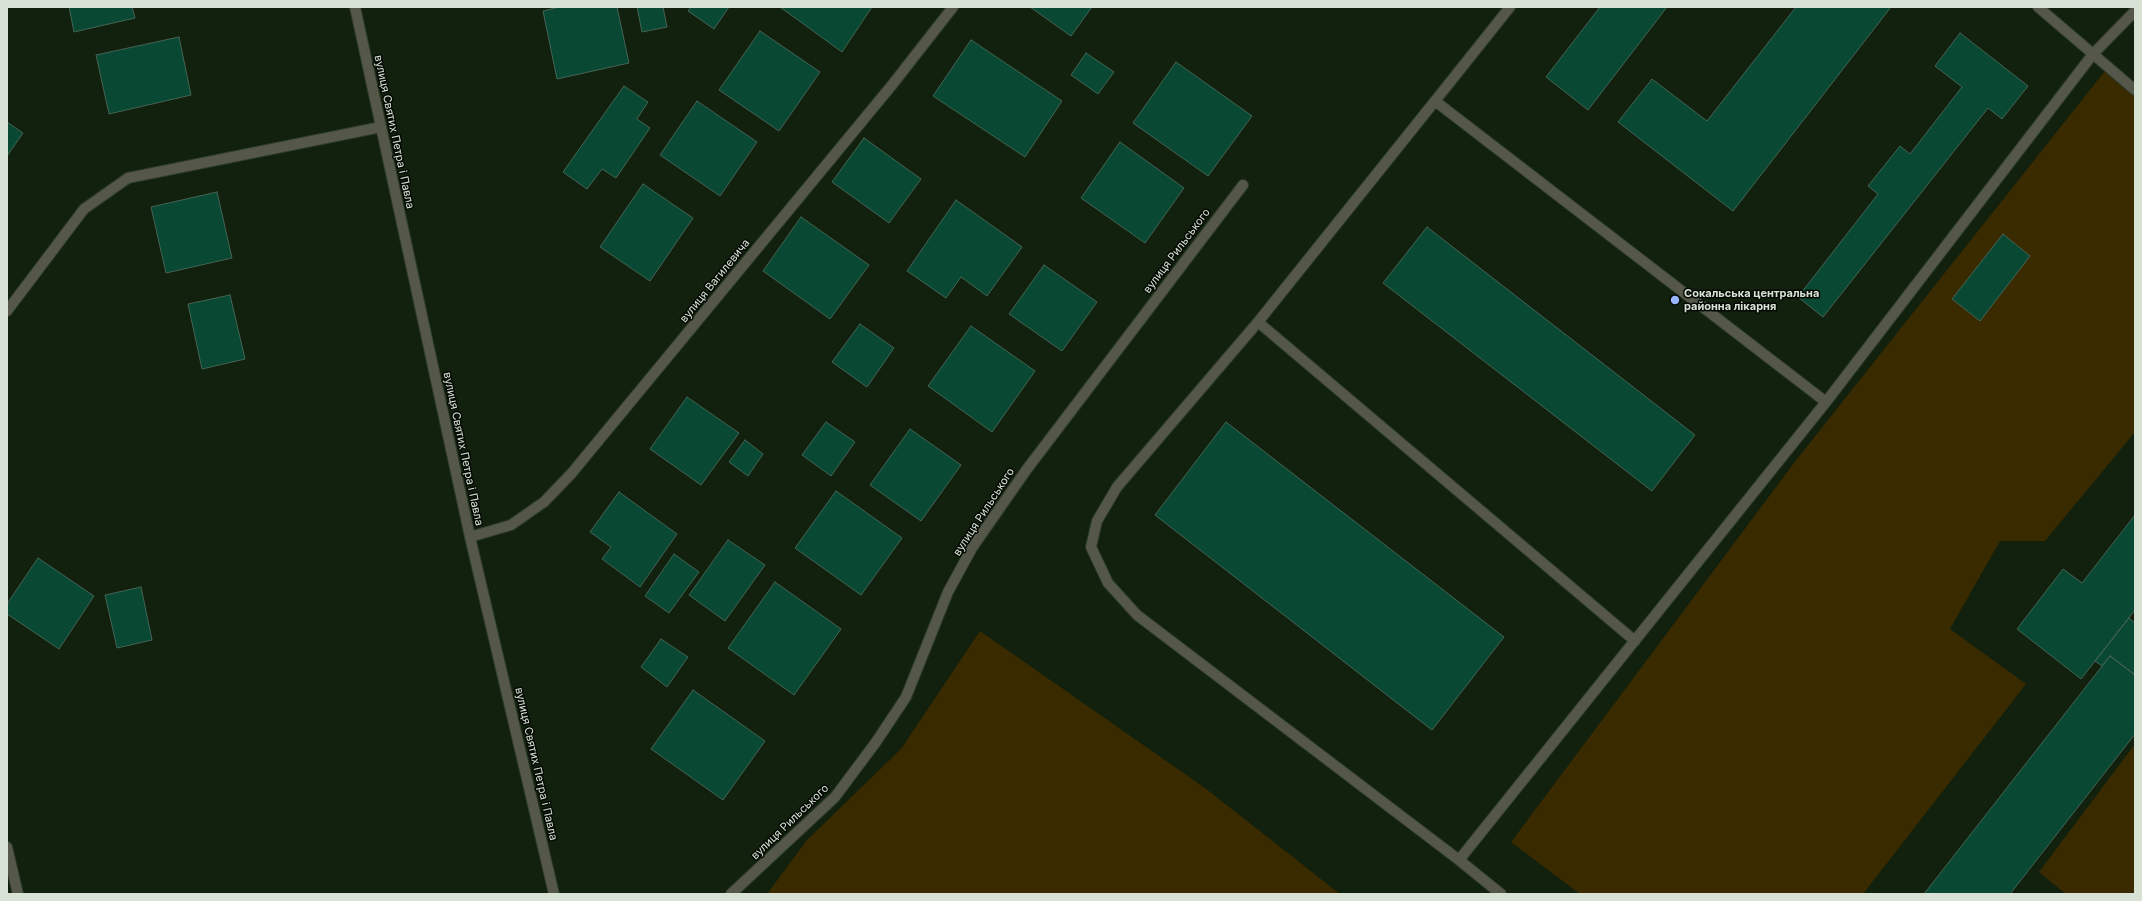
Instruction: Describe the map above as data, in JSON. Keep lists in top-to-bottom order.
{
  "streets": {
    "street": ["вулиця Святих Петра і Павла", "вулиця Рильського", "вулиця Вагилевича"]
  },
  "crossings": [
    ["вулиця Святих Петра і Павла", "вулиця Вагилевича"]
  ],
  "places": ["Сокальська центральна районна лікарня"]
}
